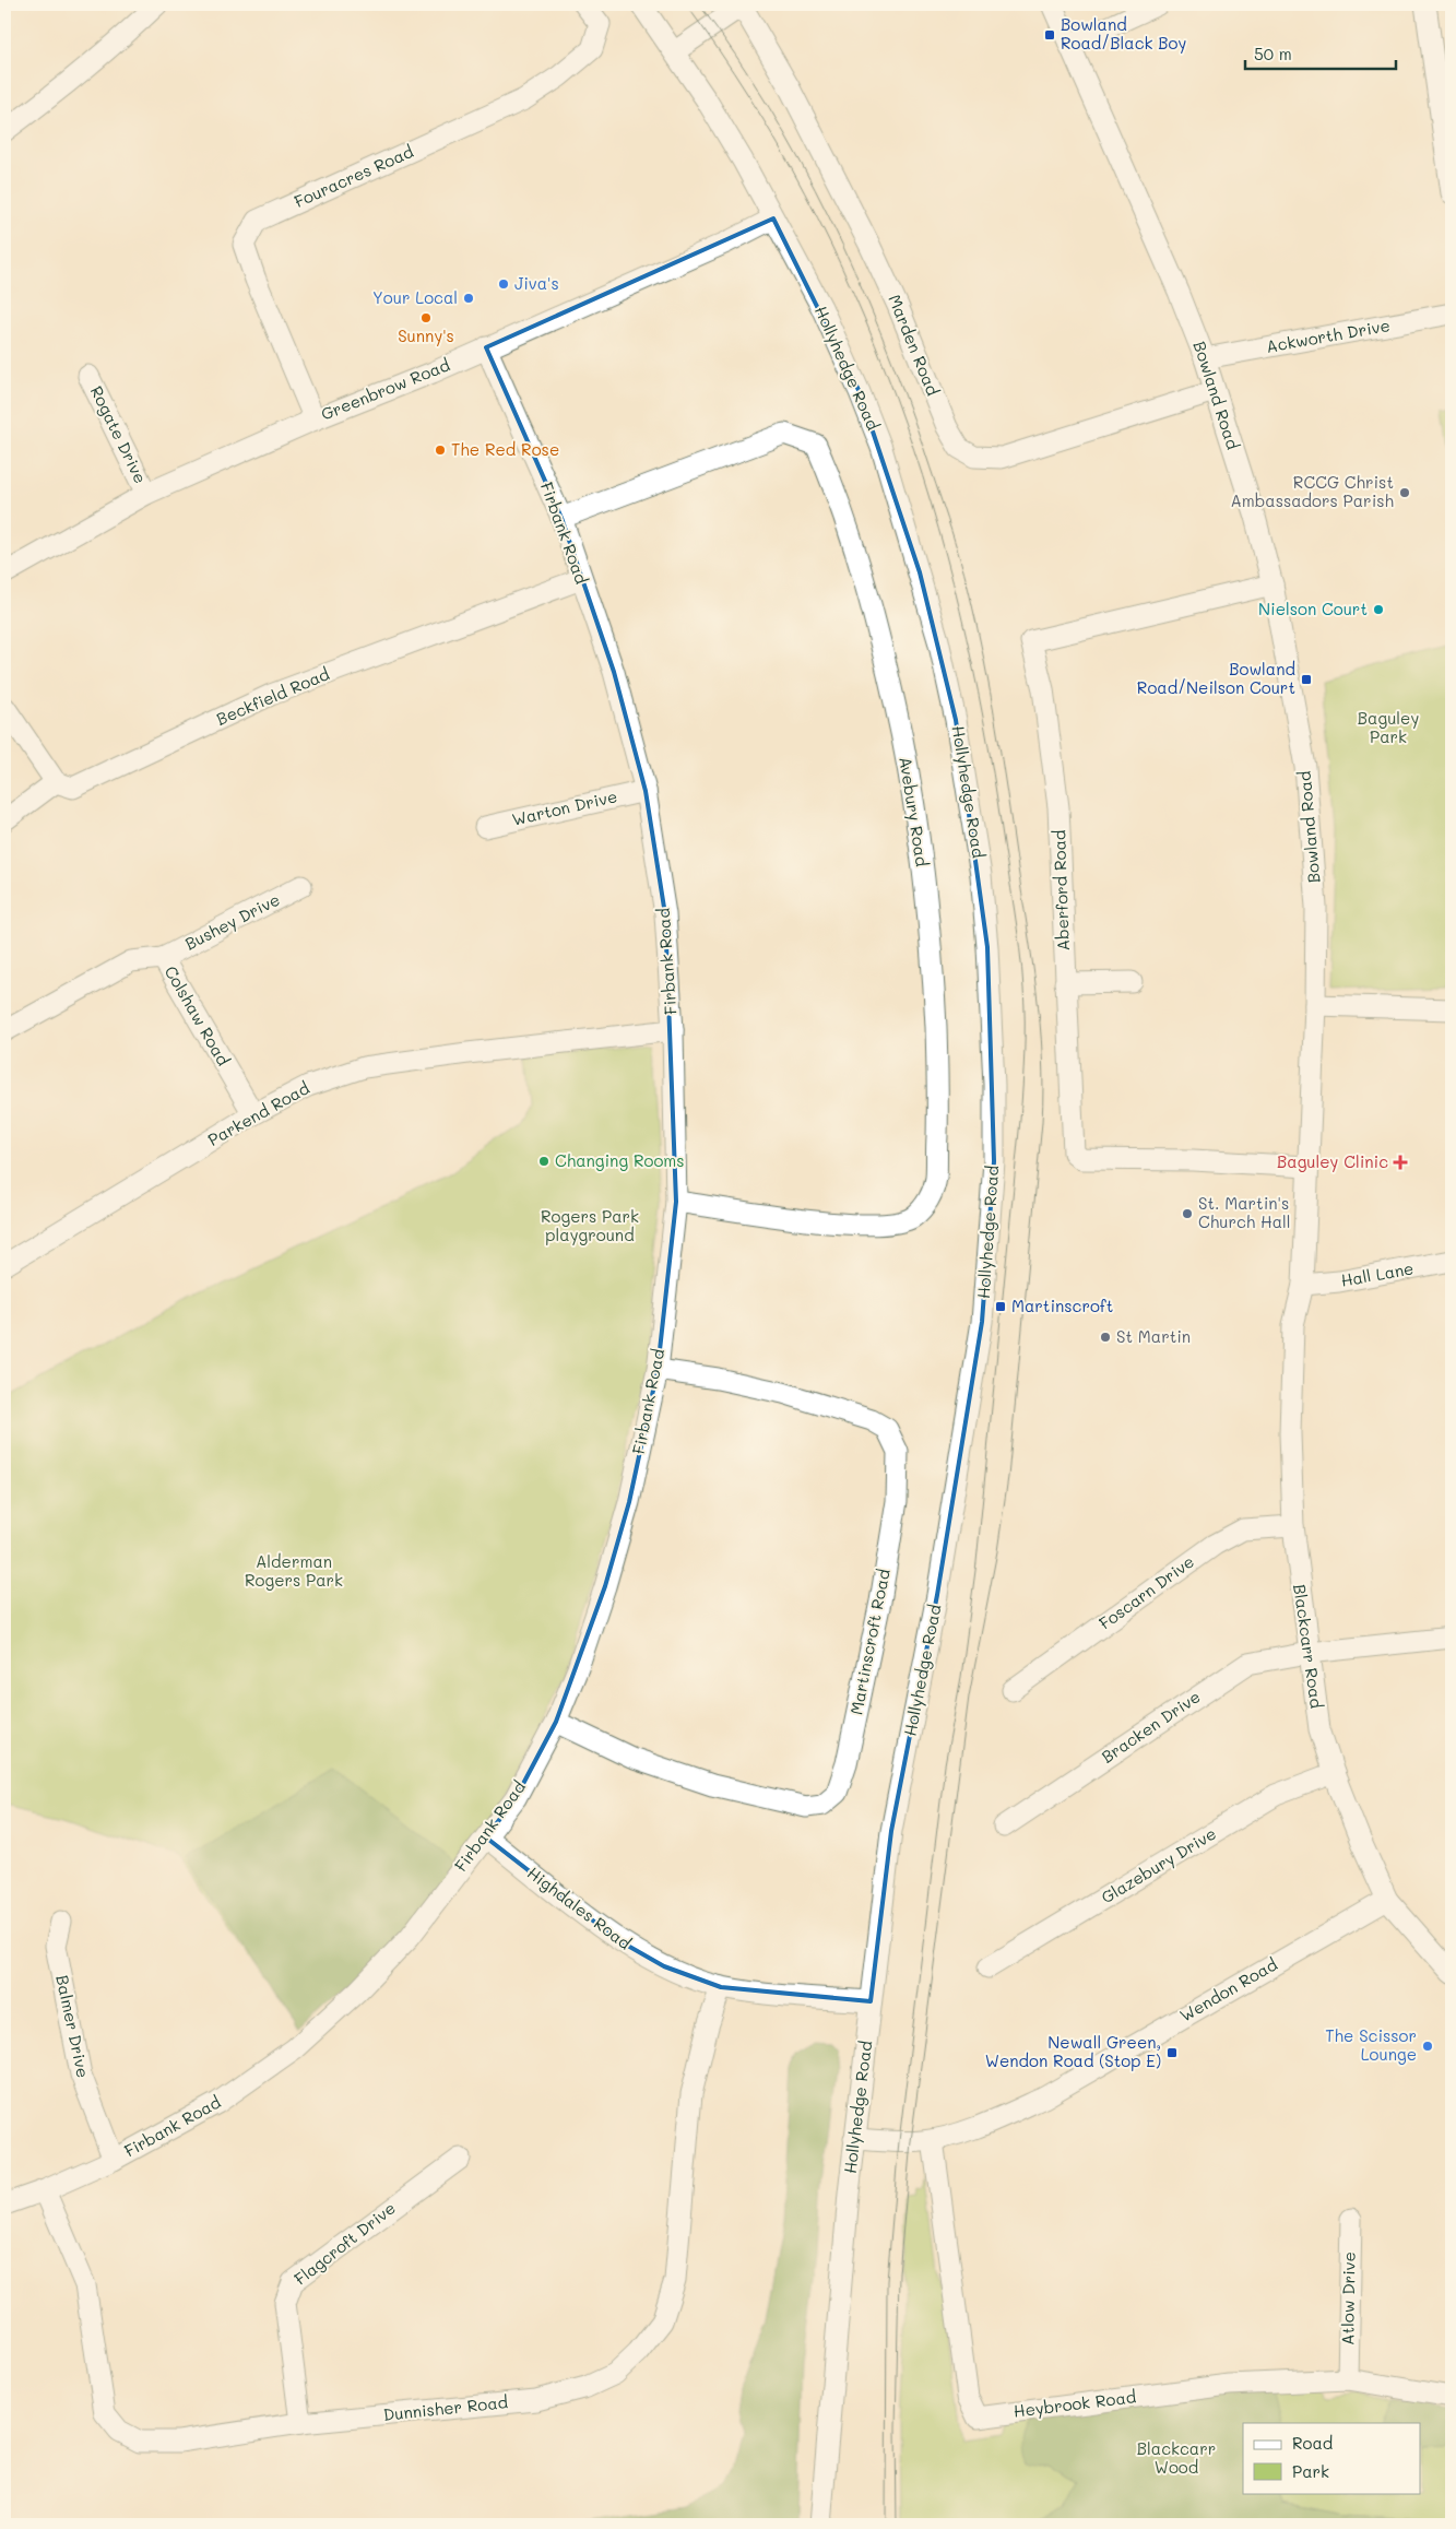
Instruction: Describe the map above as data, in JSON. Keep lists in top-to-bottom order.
{
  "streets": {
    "street": [
      "Fouracres Road",
      "Ackworth Drive",
      "Marden Road",
      "Hollyhedge Road",
      "Greenbrow Road",
      "Bowland Road",
      "Rogate Drive",
      "Firbank Road",
      "Beckfield Road",
      "Warton Drive",
      "Avebury Road",
      "Aberford Road",
      "Bushey Drive",
      "Colshaw Road",
      "Parkend Road",
      "Hall Lane",
      "Foscarn Drive",
      "Martinscroft Road",
      "Blackcarr Road",
      "Bracken Drive",
      "Glazebury Drive",
      "Highdales Road",
      "Wendon Road",
      "Balmer Drive",
      "Flagcroft Drive",
      "Atlow Drive",
      "Heybrook Road",
      "Dunnisher Road"
    ]
  },
  "crossings": [
    ["Fouracres Road", "Greenbrow Road"],
    ["Ackworth Drive", "Bowland Road"],
    ["Marden Road", "Bowland Road"],
    ["Hollyhedge Road", "Greenbrow Road"],
    ["Hollyhedge Road", "Highdales Road"],
    ["Hollyhedge Road", "Wendon Road"],
    ["Greenbrow Road", "Rogate Drive"],
    ["Greenbrow Road", "Firbank Road"],
    ["Bowland Road", "Aberford Road"],
    ["Bowland Road", "Hall Lane"],
    ["Bowland Road", "Blackcarr Road"],
    ["Firbank Road", "Beckfield Road"],
    ["Firbank Road", "Warton Drive"],
    ["Firbank Road", "Avebury Road"],
    ["Firbank Road", "Parkend Road"],
    ["Firbank Road", "Martinscroft Road"],
    ["Firbank Road", "Highdales Road"],
    ["Firbank Road", "Balmer Drive"],
    ["Firbank Road", "Dunnisher Road"],
    ["Bushey Drive", "Colshaw Road"],
    ["Colshaw Road", "Parkend Road"],
    ["Hall Lane", "Blackcarr Road"],
    ["Foscarn Drive", "Blackcarr Road"],
    ["Blackcarr Road", "Bracken Drive"],
    ["Blackcarr Road", "Glazebury Drive"],
    ["Blackcarr Road", "Wendon Road"],
    ["Highdales Road", "Dunnisher Road"],
    ["Wendon Road", "Heybrook Road"],
    ["Flagcroft Drive", "Dunnisher Road"],
    ["Atlow Drive", "Heybrook Road"]
  ],
  "parks": [
    "Baguley Park",
    "Rogers Park playground",
    "Alderman Rogers Park",
    "Blackcarr Wood"
  ],
  "places": {
    "transit": [
      "Bowland Road/Black Boy",
      "Bowland Road/Neilson Court",
      "Martinscroft",
      "Newall Green, Wendon Road (Stop E)"
    ],
    "other": [
      "Jiva's",
      "Your Local",
      "Sunny's",
      "The Red Rose",
      "RCCG Christ Ambassadors Parish",
      "Nielson Court",
      "Changing Rooms",
      "St. Martin's Church Hall",
      "St Martin",
      "The Scissor Lounge"
    ],
    "health": ["Baguley Clinic"]
  },
  "legend": ["Road", "Park"],
  "scale_bar": "50 m"
}
